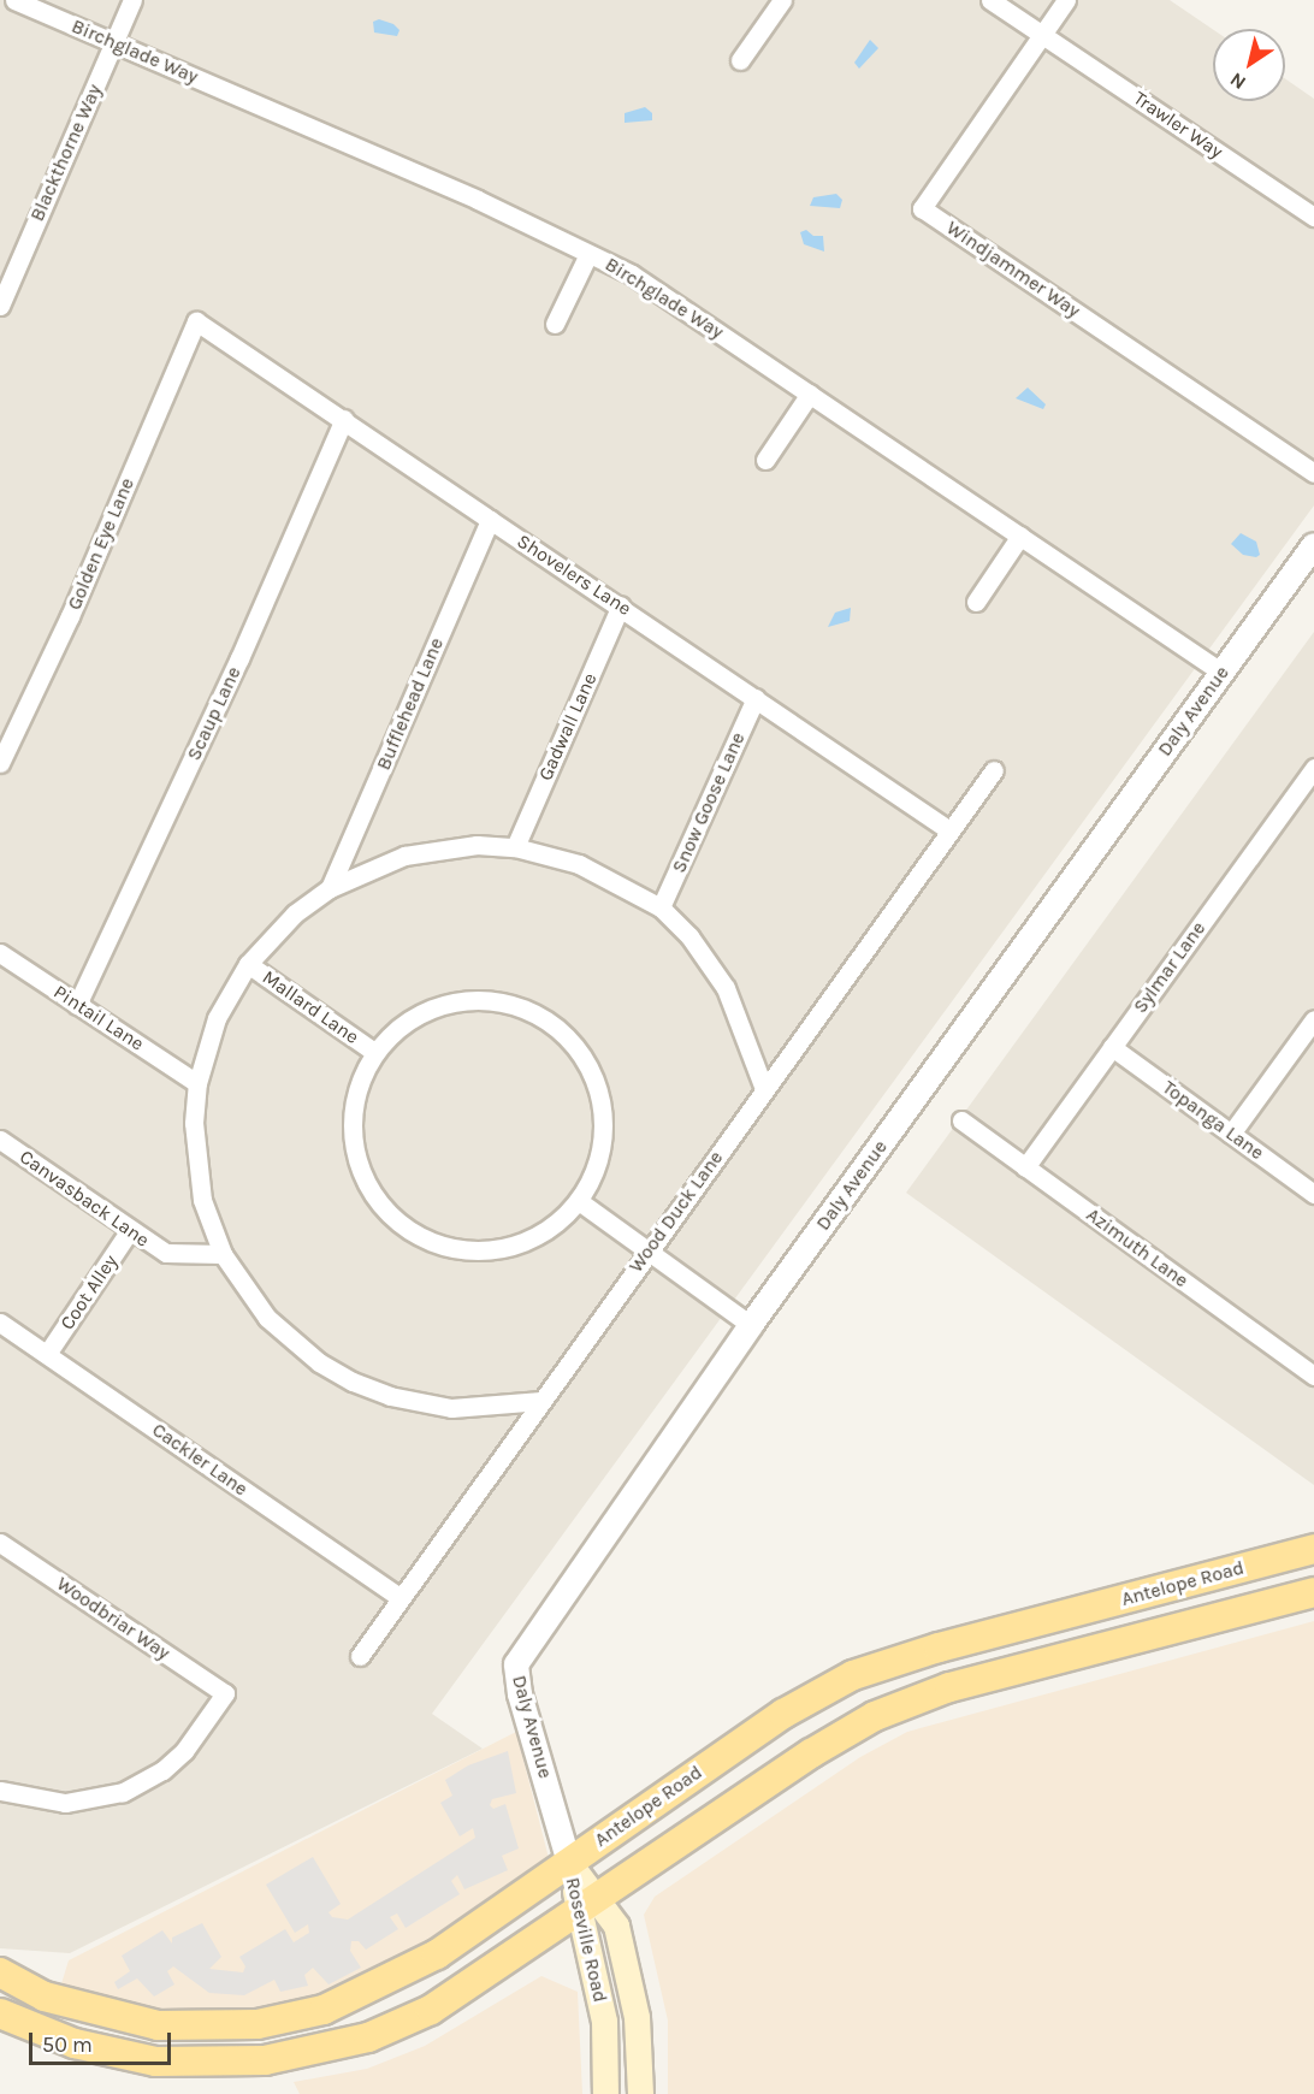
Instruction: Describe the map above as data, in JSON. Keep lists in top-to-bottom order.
{
  "streets": {
    "main road": ["Antelope Road", "Roseville Road"],
    "street": [
      "Birchglade Way",
      "Trawler Way",
      "Blackthorne Way",
      "Windjammer Way",
      "Golden Eye Lane",
      "Shovelers Lane",
      "Bufflehead Lane",
      "Daly Avenue",
      "Scaup Lane",
      "Gadwall Lane",
      "Snow Goose Lane",
      "Sylmar Lane",
      "Mallard Lane",
      "Pintail Lane",
      "Topanga Lane",
      "Canvasback Lane",
      "Wood Duck Lane",
      "Azimuth Lane",
      "Coot Alley",
      "Cackler Lane",
      "Woodbriar Way"
    ]
  },
  "crossings": [
    ["Birchglade Way", "Blackthorne Way"],
    ["Birchglade Way", "Daly Avenue"],
    ["Trawler Way", "Windjammer Way"],
    ["Golden Eye Lane", "Shovelers Lane"],
    ["Shovelers Lane", "Bufflehead Lane"],
    ["Shovelers Lane", "Scaup Lane"],
    ["Shovelers Lane", "Gadwall Lane"],
    ["Shovelers Lane", "Snow Goose Lane"],
    ["Shovelers Lane", "Wood Duck Lane"],
    ["Daly Avenue", "Antelope Road"],
    ["Daly Avenue", "Roseville Road"],
    ["Scaup Lane", "Pintail Lane"],
    ["Sylmar Lane", "Topanga Lane"],
    ["Sylmar Lane", "Azimuth Lane"],
    ["Canvasback Lane", "Coot Alley"],
    ["Wood Duck Lane", "Cackler Lane"],
    ["Coot Alley", "Cackler Lane"],
    ["Antelope Road", "Roseville Road"]
  ],
  "scale_bar": "50 m",
  "north": "bottom left"
}
